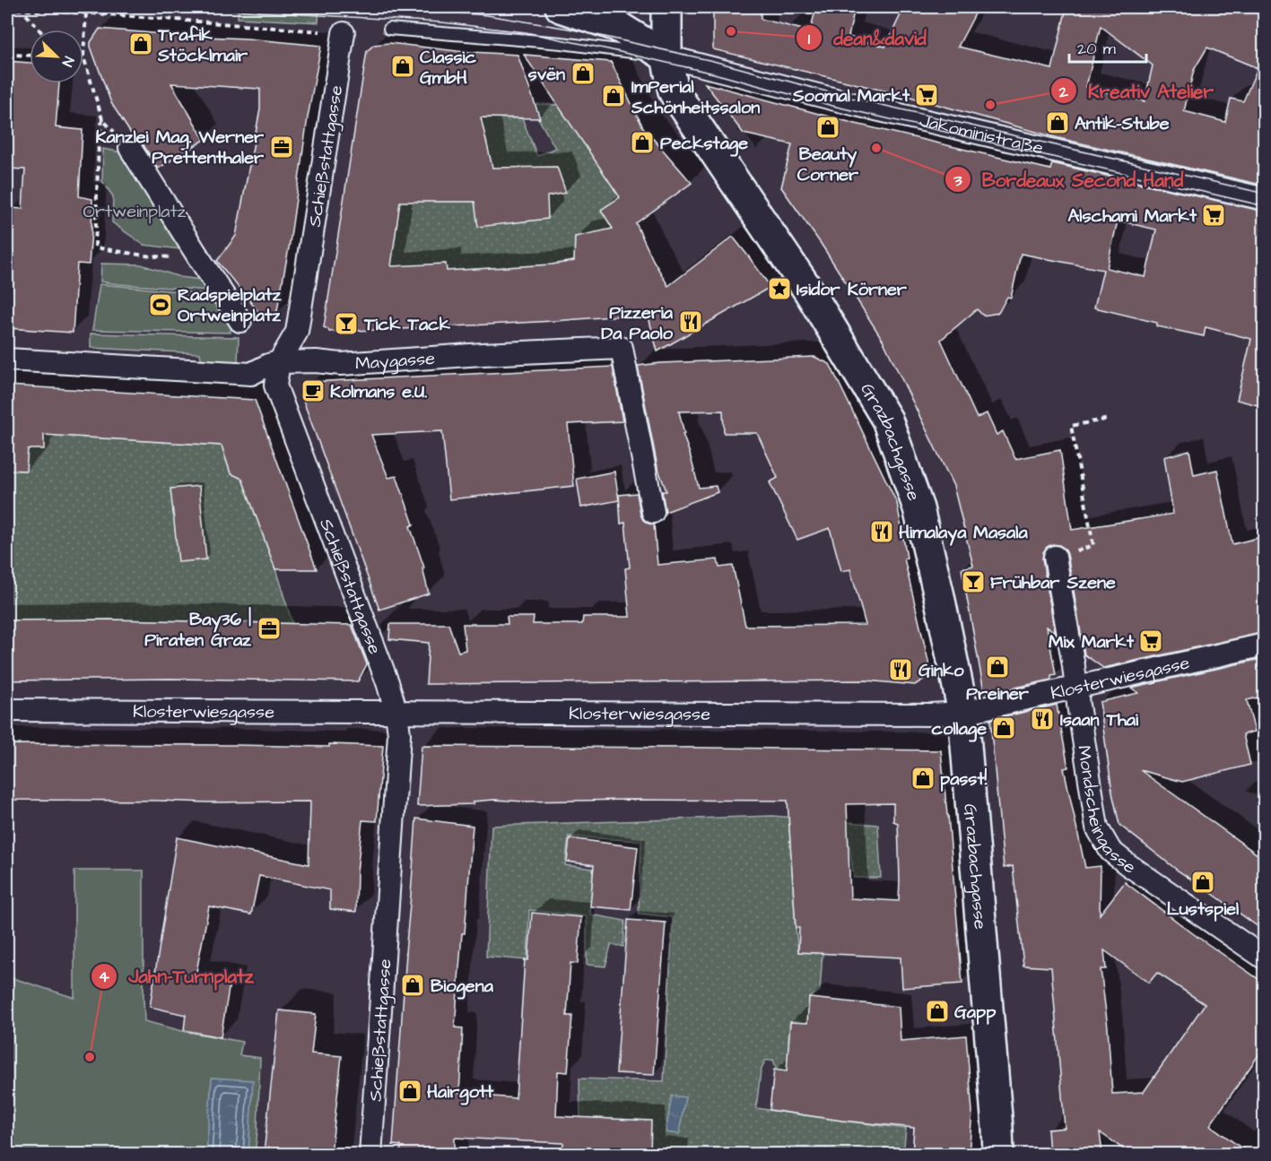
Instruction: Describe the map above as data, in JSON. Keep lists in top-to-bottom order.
{
  "streets": {
    "main road": ["Grazbachgasse"],
    "street": [
      "Jakoministraße",
      "Schießstattgasse",
      "Maygasse",
      "Klosterwiesgasse",
      "Mondscheingasse"
    ]
  },
  "crossings": [
    ["Jakoministraße", "Grazbachgasse"],
    ["Schießstattgasse", "Maygasse"],
    ["Schießstattgasse", "Klosterwiesgasse"],
    ["Grazbachgasse", "Klosterwiesgasse"],
    ["Klosterwiesgasse", "Mondscheingasse"]
  ],
  "parks": ["Ortweinplatz"],
  "places": {
    "other": [
      "dean&david",
      "Kreativ Atelier",
      "Bordeaux Second Hand",
      "Jahn-Turnplatz"
    ],
    "shop": [
      "Trafik Stöcklmair",
      "Classic GmbH",
      "svën",
      "ImPerial Schönheitssalon",
      "Antik-Stube",
      "Beauty Corner",
      "Peckstage",
      "Preiner",
      "collage",
      "passt!",
      "Lustspiel",
      "Biogena",
      "Gapp",
      "Hairgott"
    ],
    "supermarket": ["Soomal Markt", "Alschami Markt", "Mix Markt"],
    "office": ["Kanzlei Mag. Werner Prettenthaler", "Bay36 | Piraten Graz"],
    "place": ["Isidor Körner"],
    "sports": ["Radspielplatz Ortweinplatz"],
    "restaurant": [
      "Pizzeria Da Paolo",
      "Himalaya Masala",
      "Ginko",
      "Isaan Thai"
    ],
    "bar": ["Tick Tack", "Frühbar Szene"],
    "cafe": ["Kolmans e.U."]
  },
  "scale_bar": "20 m",
  "north": "bottom right"
}
